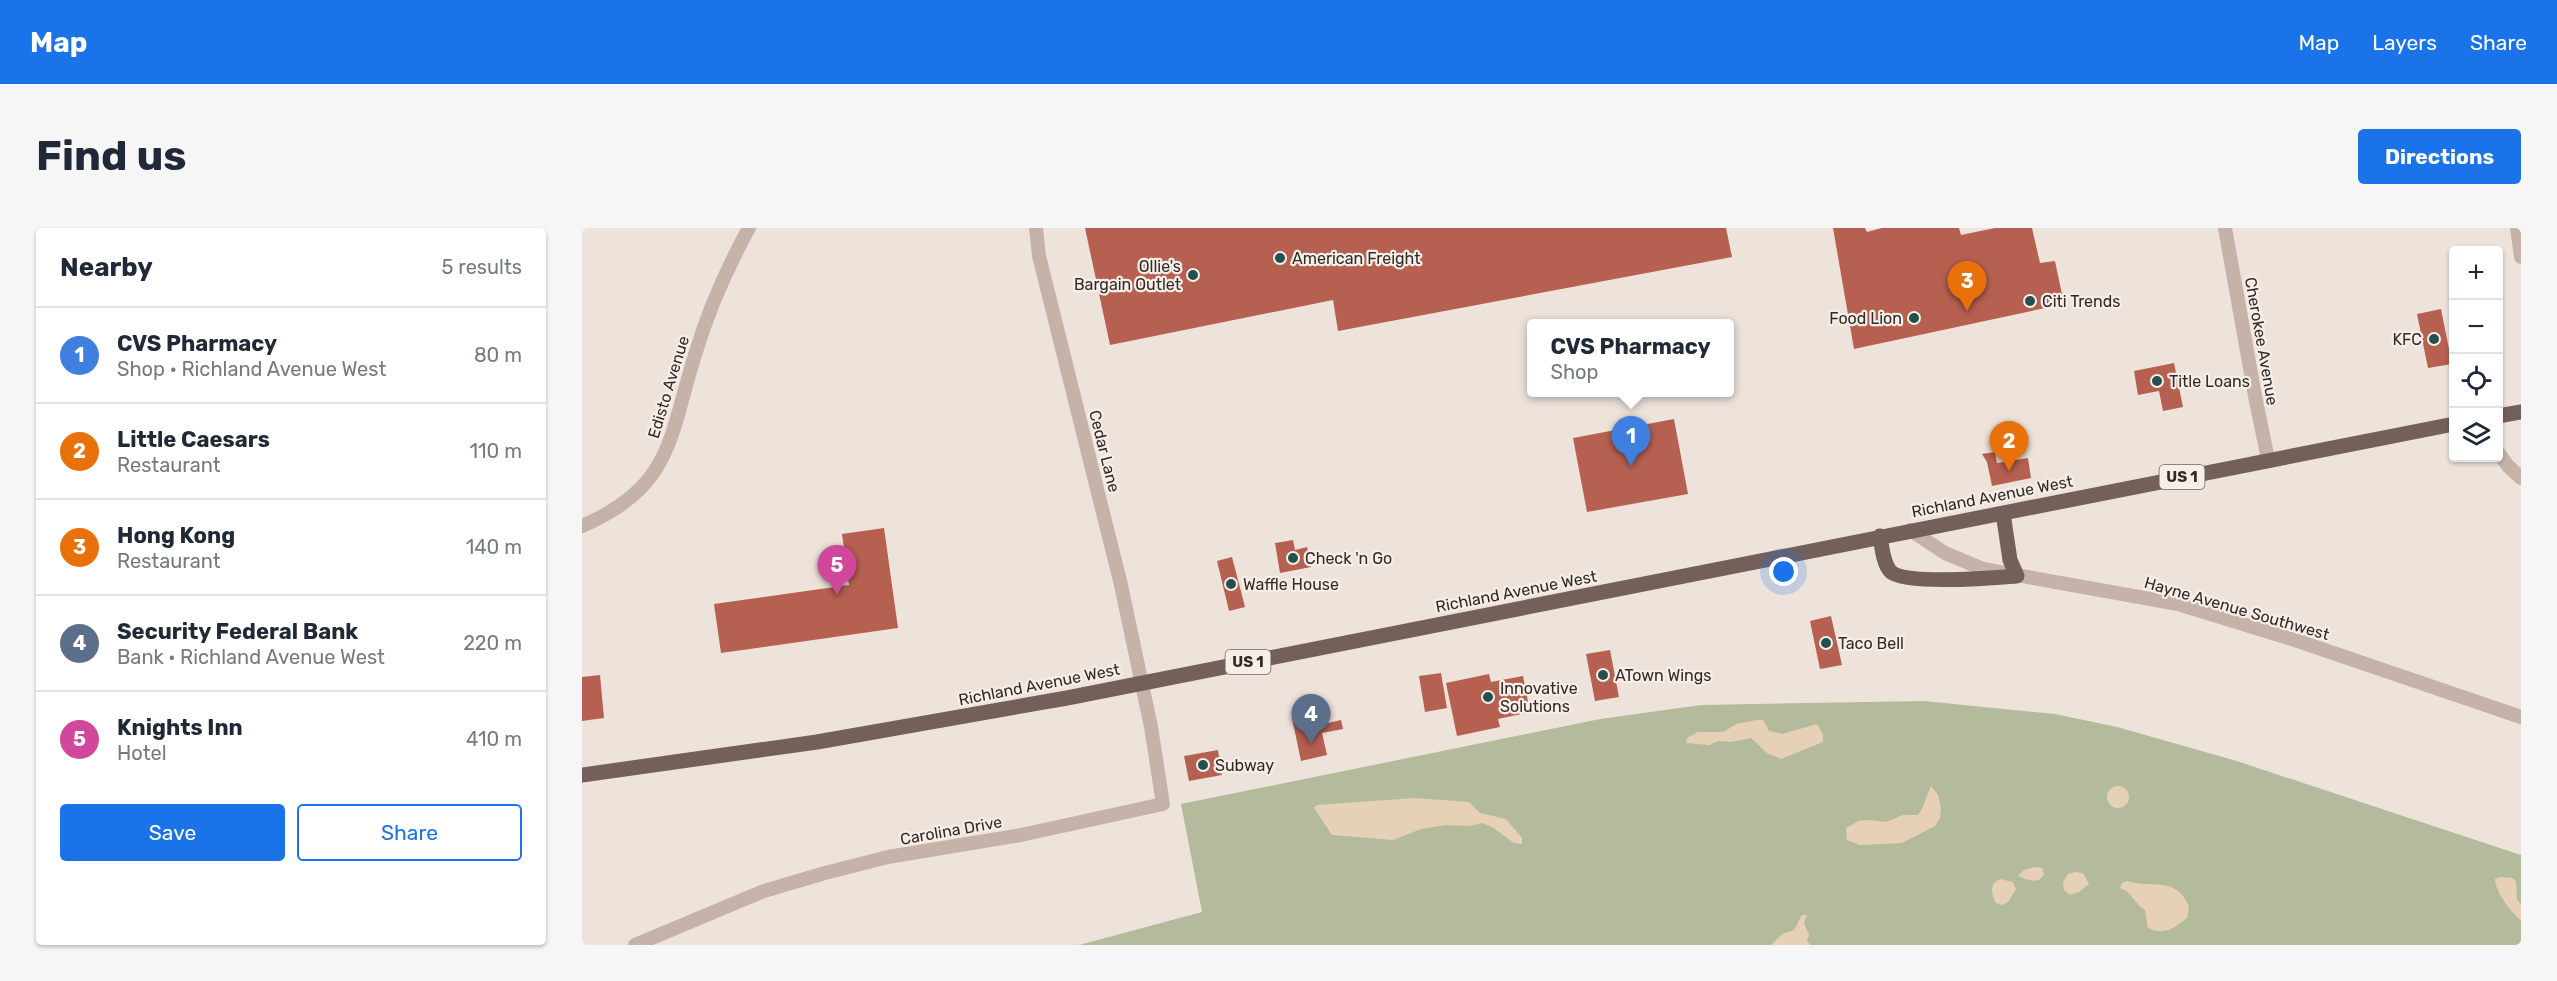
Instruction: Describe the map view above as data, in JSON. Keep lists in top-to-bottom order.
{
  "streets": {
    "main road": ["US 1", "Richland Avenue West"],
    "street": [
      "Cherokee Avenue",
      "Edisto Avenue",
      "Cedar Lane",
      "Hayne Avenue Southwest",
      "Carolina Drive"
    ]
  },
  "crossings": [
    ["Cherokee Avenue", "Richland Avenue West"],
    ["Cedar Lane", "Richland Avenue West"],
    ["Cedar Lane", "Carolina Drive"],
    ["Richland Avenue West", "Hayne Avenue Southwest"],
    ["Richland Avenue West", "Carolina Drive"]
  ],
  "places": [
    "American Freight",
    "Ollie's Bargain Outlet",
    "Citi Trends",
    "Food Lion",
    "KFC",
    "Title Loans",
    "Check 'n Go",
    "Waffle House",
    "Taco Bell",
    "ATown Wings",
    "Innovative Solutions",
    "Subway"
  ],
  "page": {
    "header": "Map",
    "nav": ["Map", "Layers", "Share"],
    "buttons": [
      "Directions",
      ["Save", "Share"]
    ],
    "title": "Find us",
    "heading": ["Nearby", "5 results"],
    "map_buttons": ["+", "−"],
    "pins": [
      "3",
      "1",
      "2",
      "5",
      "4"
    ],
    "list": [
      {
        "mark": "1",
        "name": "CVS Pharmacy",
        "note": "Shop · Richland Avenue West",
        "value": "80 m"
      },
      {
        "mark": "2",
        "name": "Little Caesars",
        "note": "Restaurant",
        "value": "110 m"
      },
      {
        "mark": "3",
        "name": "Hong Kong",
        "note": "Restaurant",
        "value": "140 m"
      },
      {
        "mark": "4",
        "name": "Security Federal Bank",
        "note": "Bank · Richland Avenue West",
        "value": "220 m"
      },
      {
        "mark": "5",
        "name": "Knights Inn",
        "note": "Hotel",
        "value": "410 m"
      }
    ],
    "popup": ["CVS Pharmacy", "Shop"]
  }
}
